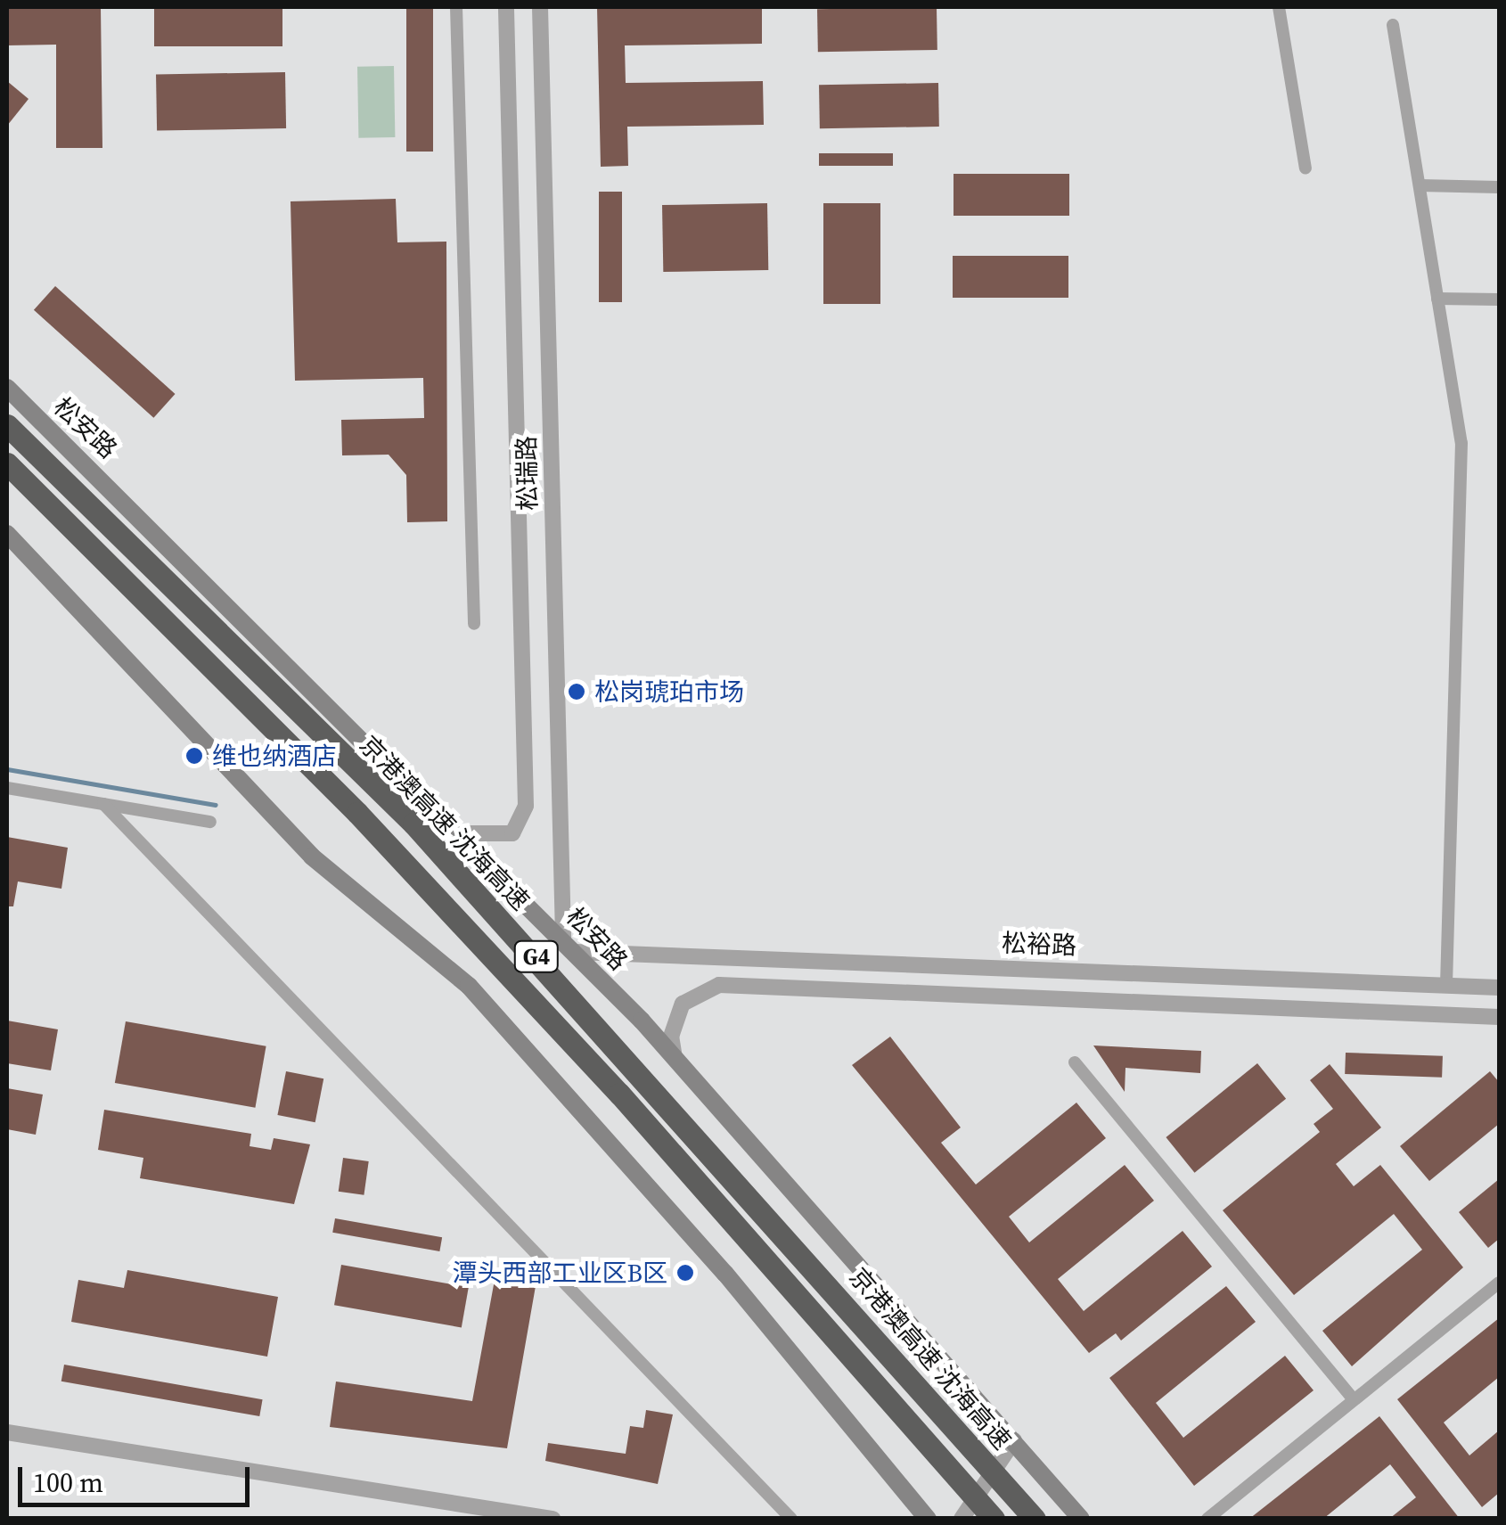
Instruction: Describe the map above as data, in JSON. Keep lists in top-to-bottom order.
{
  "streets": {
    "highway": ["京港澳高速 沈海高速", "G4"],
    "main road": ["松安路"],
    "street": ["松瑞路", "松裕路"]
  },
  "crossings": [
    ["松安路", "松瑞路"],
    ["松安路", "松裕路"],
    ["松瑞路", "松裕路"]
  ],
  "places": ["松岗琥珀市场", "维也纳酒店", "潭头西部工业区B区"],
  "scale_bar": "100 m"
}
